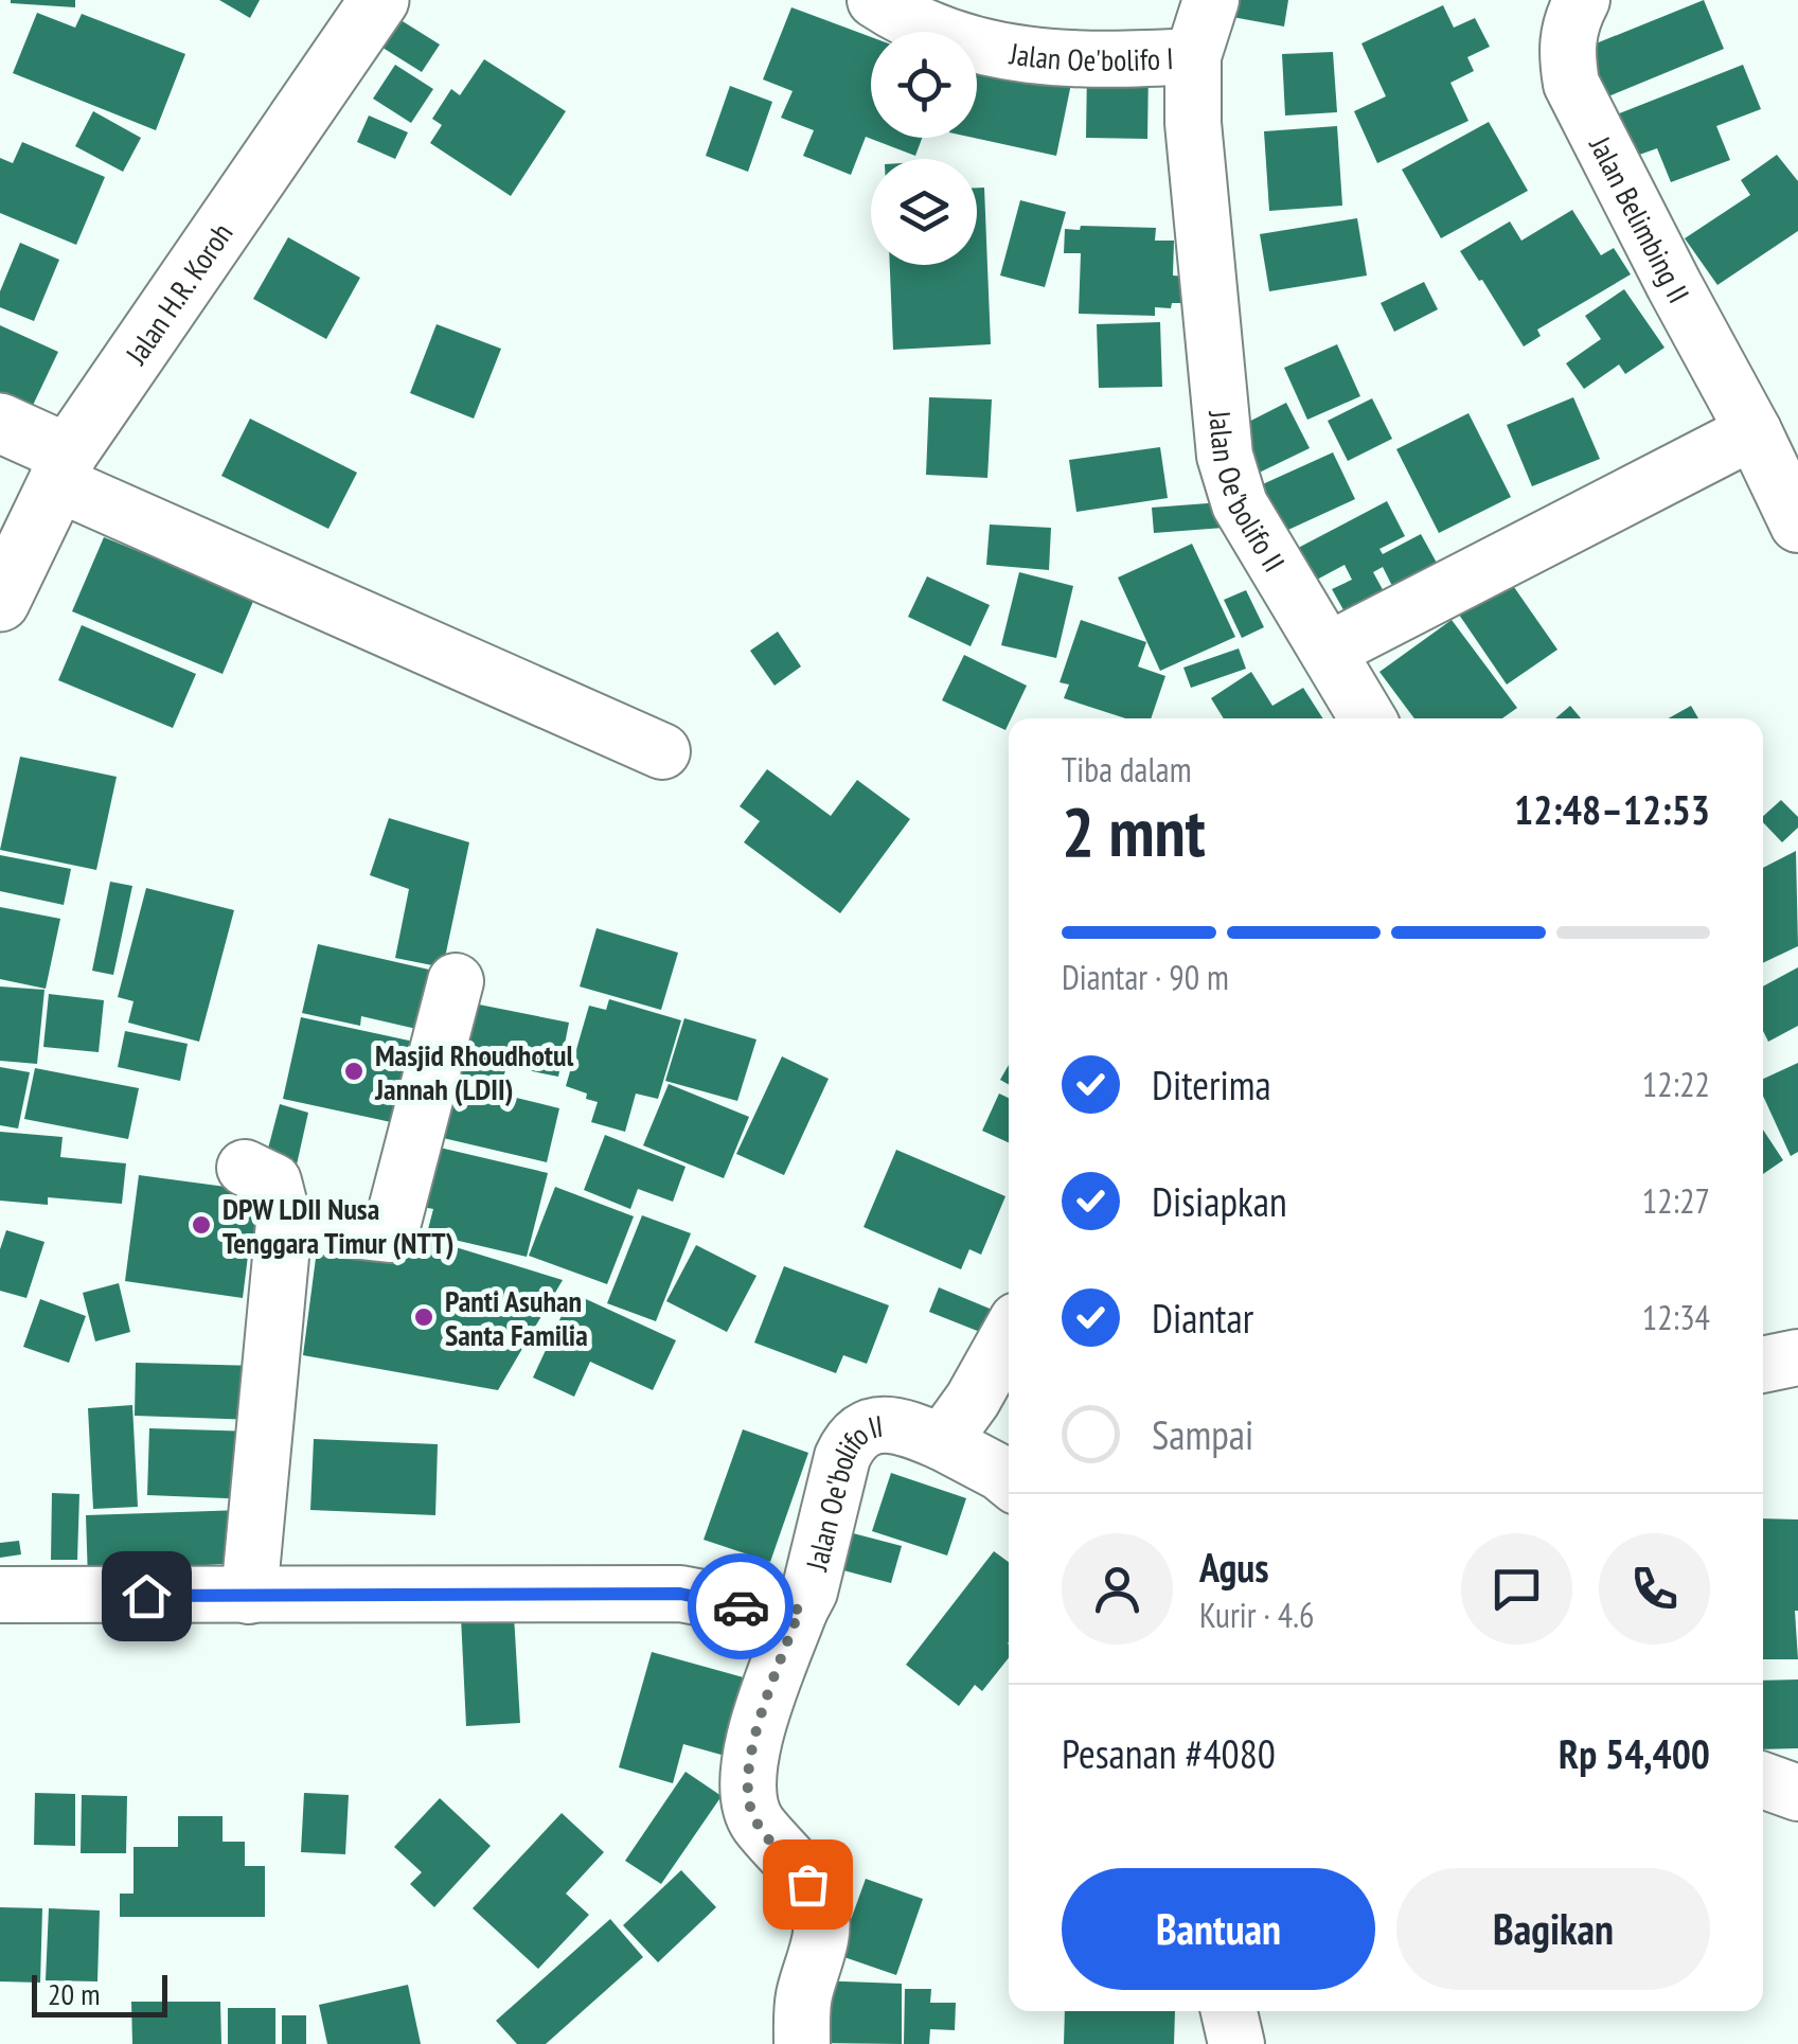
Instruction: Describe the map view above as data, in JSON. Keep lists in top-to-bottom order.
{
  "streets": {
    "main road": ["Jalan H.R. Koroh"],
    "street": ["Jalan Oe'bolifo I", "Jalan Belimbing II", "Jalan Oe'bolifo II"]
  },
  "crossings": [
    ["Jalan Oe'bolifo I", "Jalan Oe'bolifo II"]
  ],
  "places": ["Masjid Rhoudhotul Jannah (LDII)", "DPW LDII Nusa Tenggara Timur (NTT)", "Panti Asuhan Santa Familia"],
  "scale_bar": "20 m",
  "page": {
    "heading": ["2 mnt", "Tiba dalam", "12:48–12:53"],
    "panel": [
      "Agus",
      "Kurir · 4.6",
      "Pesanan #4080",
      "Rp 54,400"
    ],
    "bar": "Diantar · 90 m",
    "list": [
      ["Diterima", "12:22"],
      ["Disiapkan", "12:27"],
      ["Diantar", "12:34"],
      "Sampai"
    ],
    "buttons": ["Bantuan", "Bagikan"],
    "scale": "20 m"
  }
}
